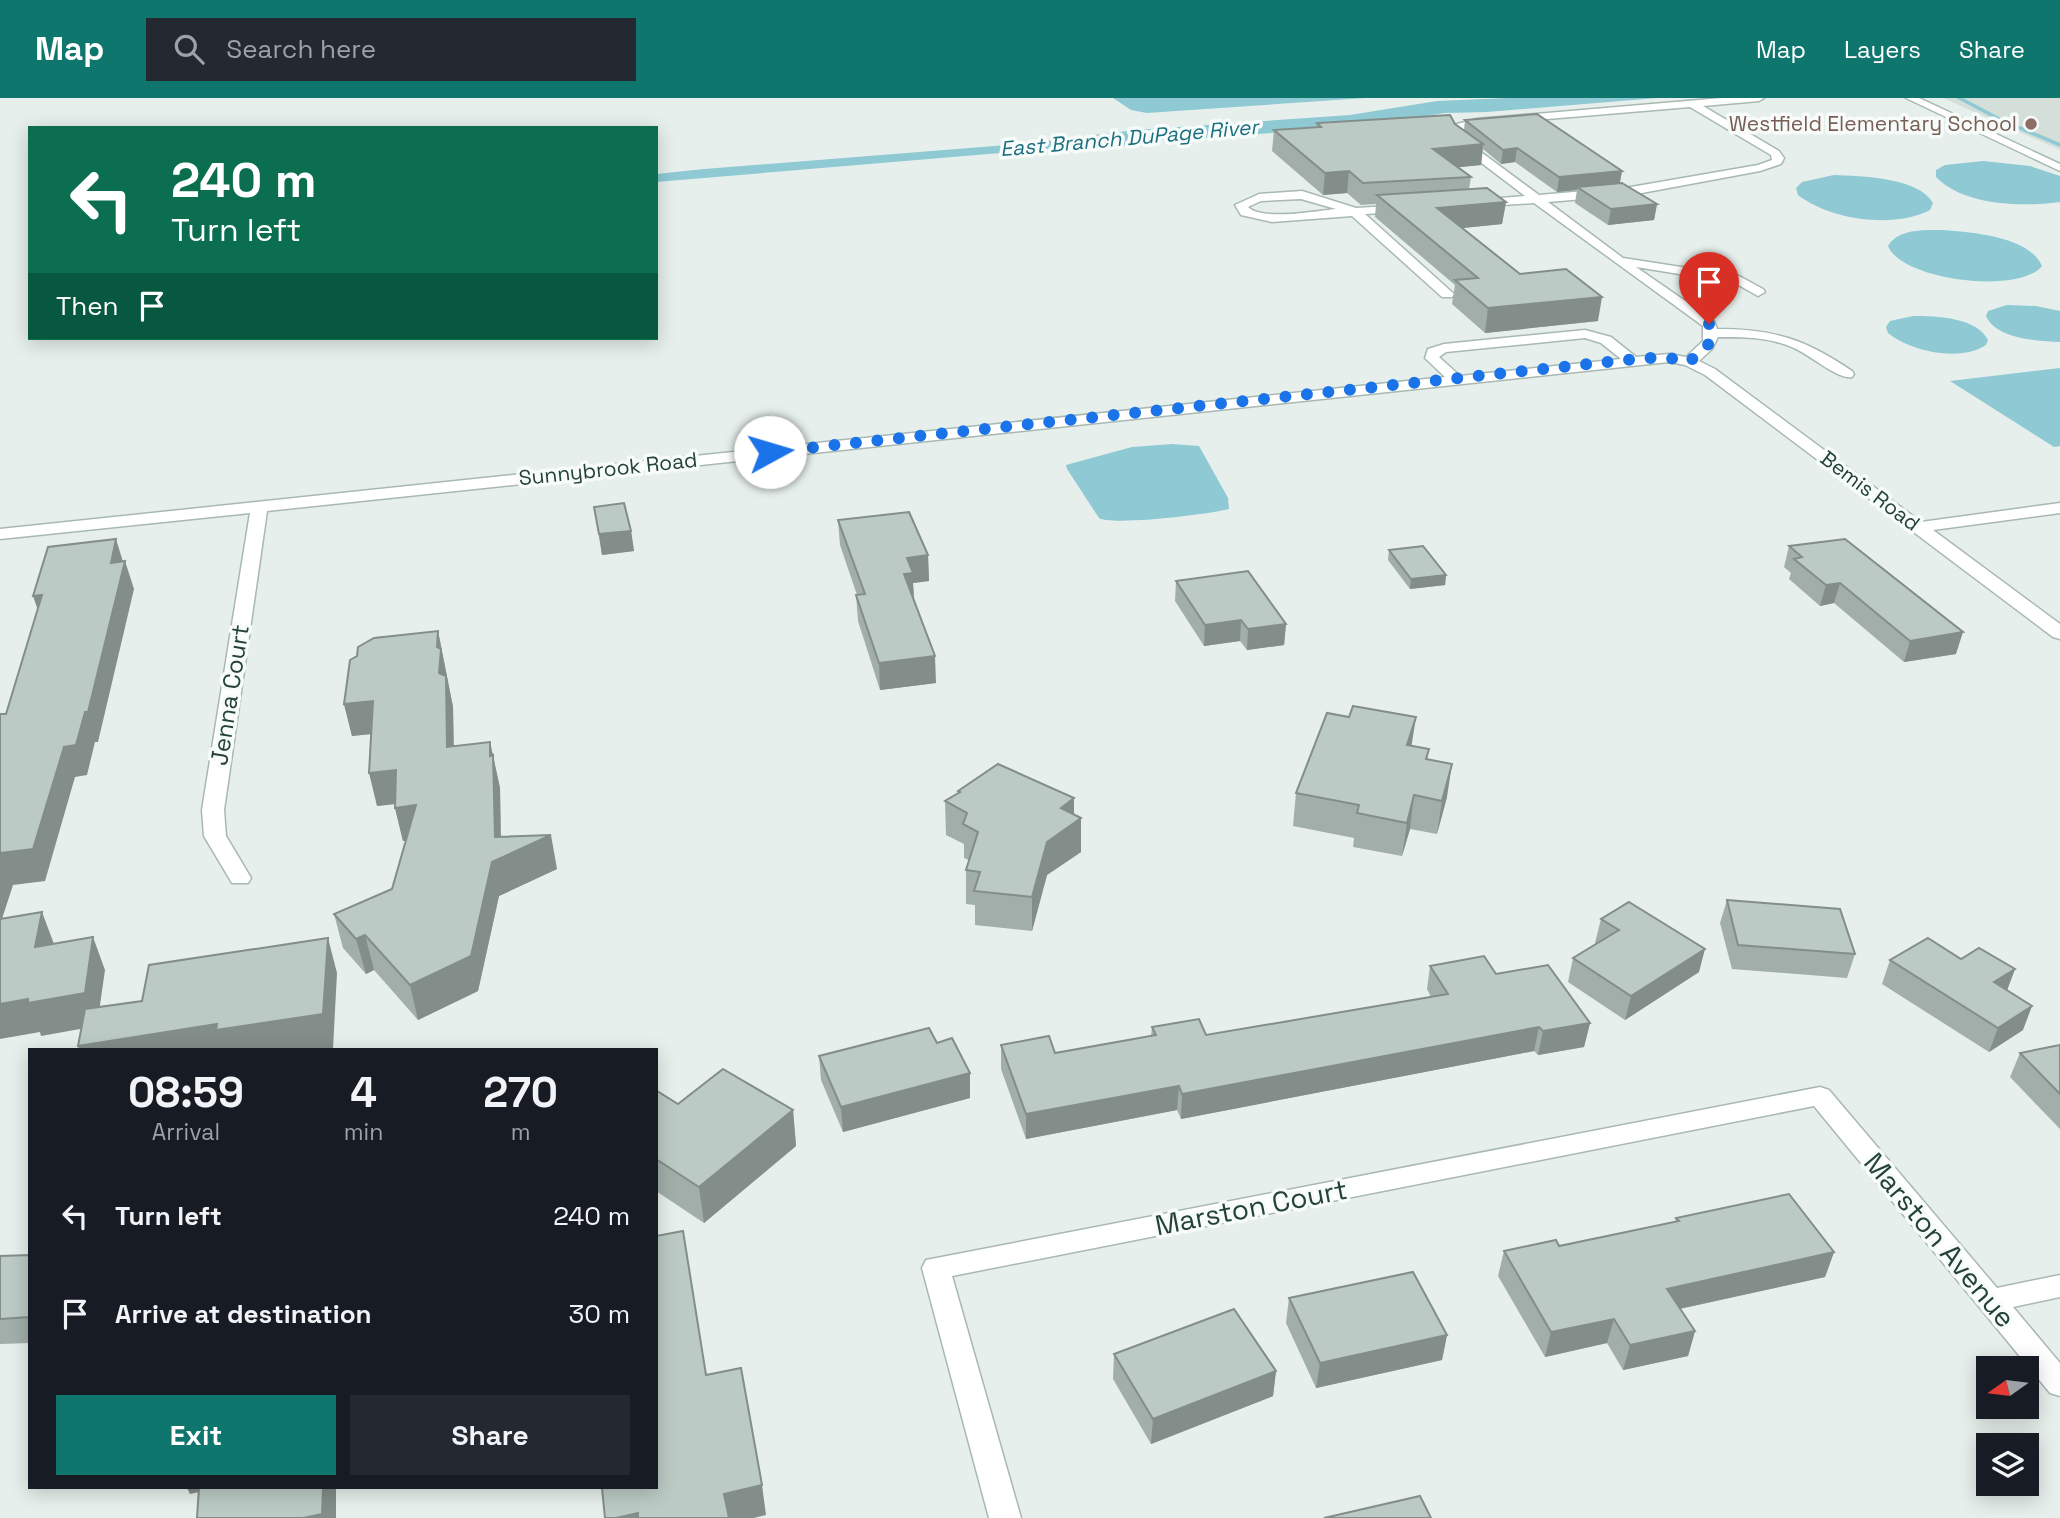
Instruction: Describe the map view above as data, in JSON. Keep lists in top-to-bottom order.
{
  "streets": {
    "street": [
      "Sunnybrook Road",
      "Bemis Road",
      "Jenna Court",
      "Marston Court",
      "Marston Avenue"
    ]
  },
  "crossings": [
    ["Sunnybrook Road", "Bemis Road"],
    ["Sunnybrook Road", "Jenna Court"],
    ["Marston Court", "Marston Avenue"]
  ],
  "water": ["East Branch DuPage River"],
  "places": ["Westfield Elementary School"],
  "north": "left",
  "page": {
    "header": "Map",
    "search": "Search here",
    "nav": ["Map", "Layers", "Share"],
    "turn": ["240 m", "Turn left"],
    "then": "Then",
    "eta": [
      "08:59",
      "Arrival",
      "4",
      "min",
      "270",
      "m"
    ],
    "list": [
      {
        "name": "Turn left",
        "value": "240 m"
      },
      {
        "name": "Arrive at destination",
        "value": "30 m"
      }
    ],
    "buttons": ["Exit", "Share"]
  }
}
